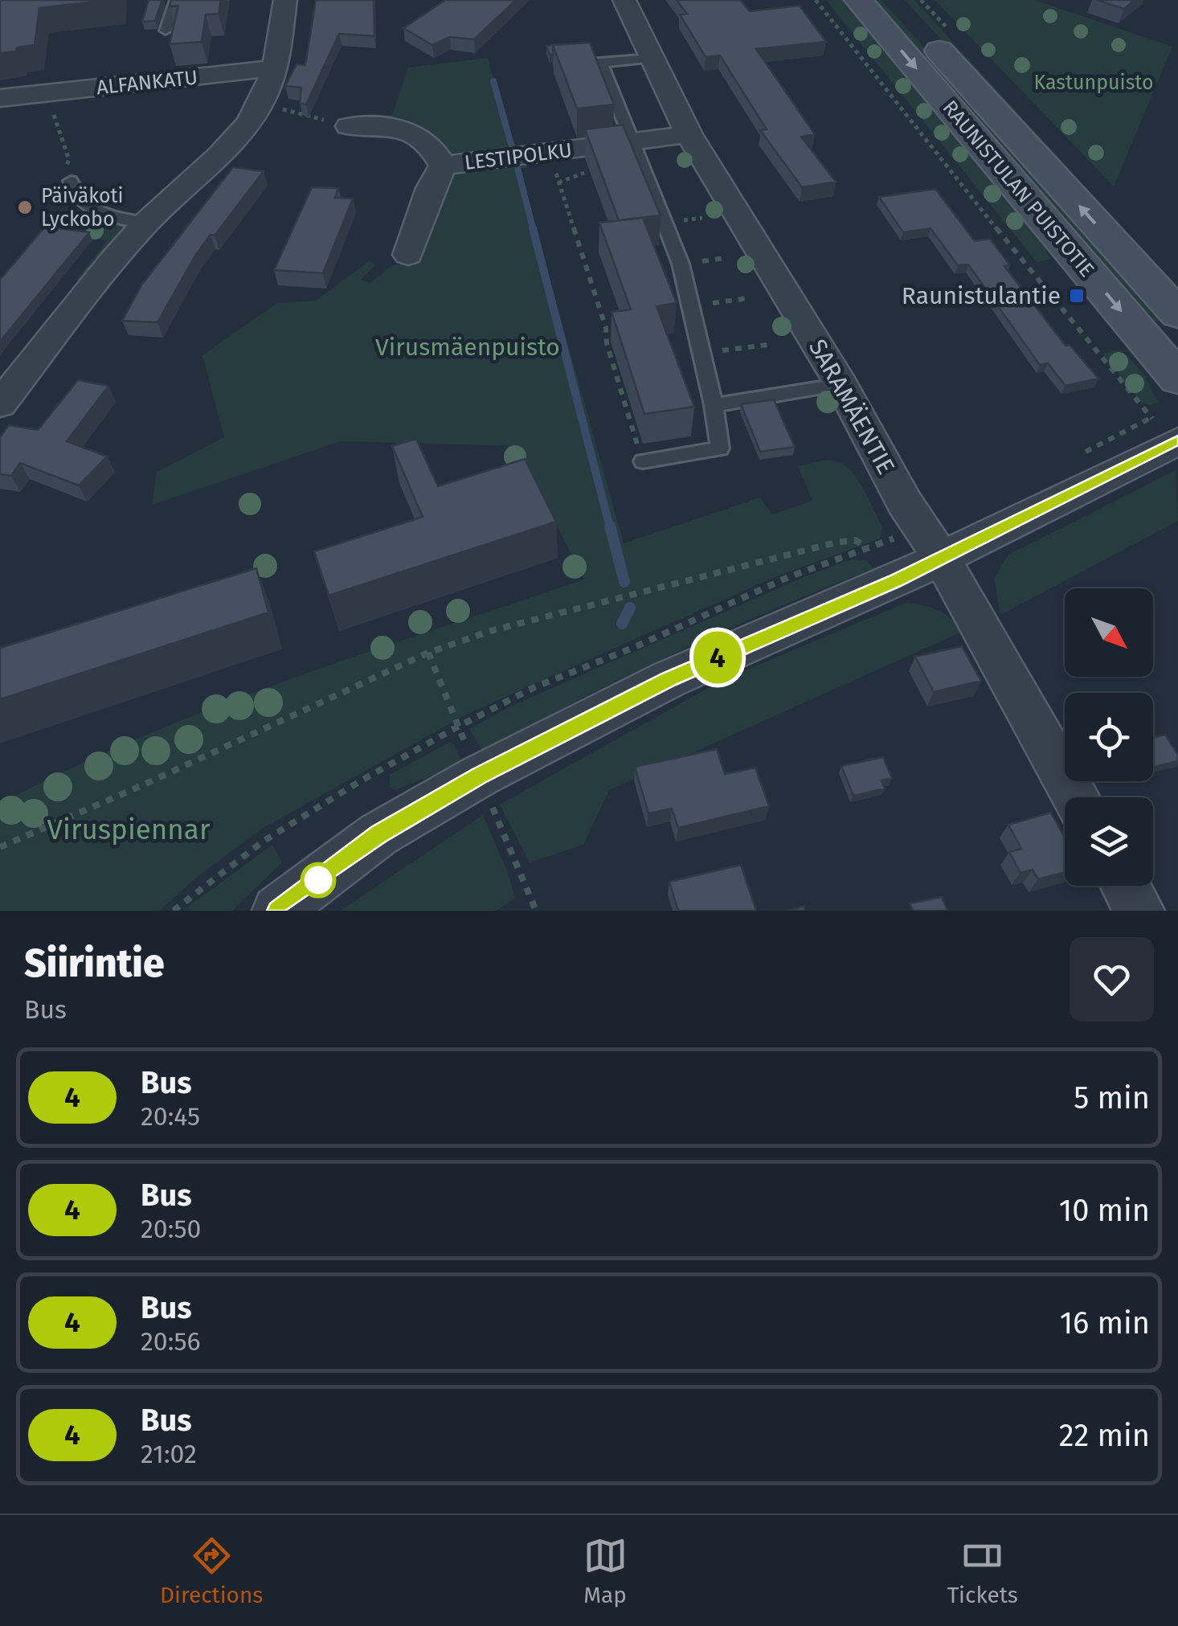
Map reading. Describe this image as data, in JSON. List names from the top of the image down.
{
  "streets": {
    "main road": ["RAUNISTULAN PUISTOTIE"],
    "street": ["ALFANKATU", "LESTIPOLKU", "SARAMÄENTIE"]
  },
  "crossings": [
    ["LESTIPOLKU", "SARAMÄENTIE"]
  ],
  "parks": ["Kastunpuisto", "Virusmäenpuisto", "Viruspiennar"],
  "places": {
    "other": ["Päiväkoti Lyckobo"],
    "transit": ["Raunistulantie"]
  },
  "lines": ["bus line 4"],
  "north": "bottom right",
  "page": {
    "on_map": "4",
    "heading": ["Siirintie", "Bus"],
    "list": [
      {
        "mark": "4",
        "name": "Bus",
        "note": "20:45",
        "value": "5 min"
      },
      {
        "mark": "4",
        "name": "Bus",
        "note": "20:50",
        "value": "10 min"
      },
      {
        "mark": "4",
        "name": "Bus",
        "note": "20:56",
        "value": "16 min"
      },
      {
        "mark": "4",
        "name": "Bus",
        "note": "21:02",
        "value": "22 min"
      }
    ],
    "tabs": ["Directions", "Map", "Tickets"]
  }
}
